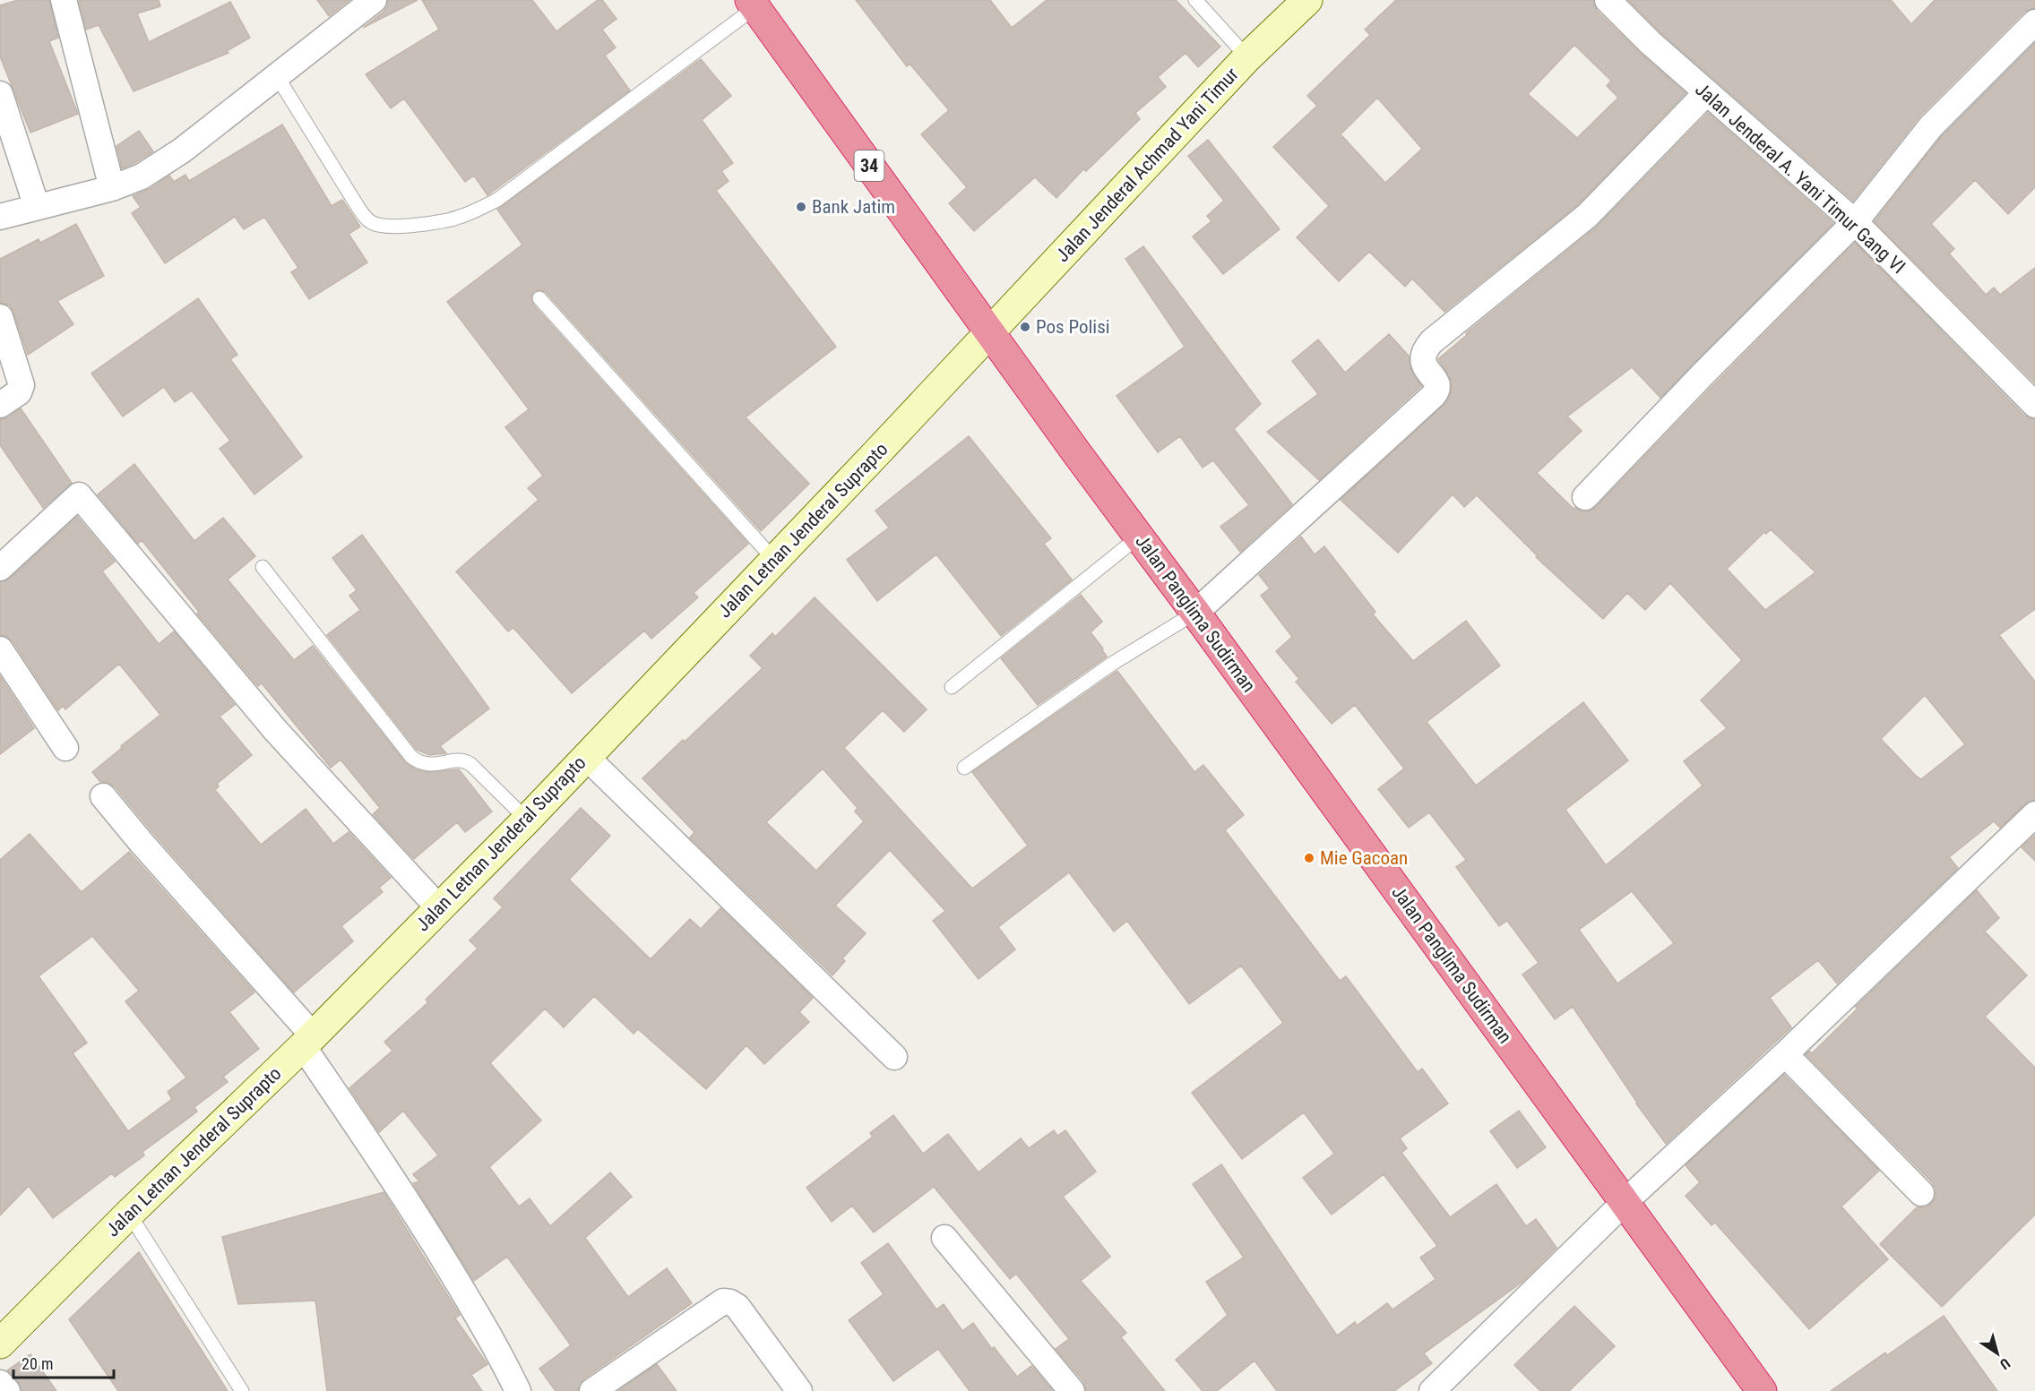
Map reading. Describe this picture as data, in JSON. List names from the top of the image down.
{
  "streets": {
    "highway": ["34", "Jalan Panglima Sudirman"],
    "main road": ["Jalan Jenderal Achmad Yani Timur", "Jalan Letnan Jenderal Suprapto"],
    "street": ["Jalan Jenderal A. Yani Timur Gang VI"]
  },
  "crossings": [
    ["Jalan Jenderal Achmad Yani Timur", "34"],
    ["Jalan Jenderal Achmad Yani Timur", "Jalan Letnan Jenderal Suprapto"],
    ["Jalan Jenderal Achmad Yani Timur", "Jalan Panglima Sudirman"],
    ["34", "Jalan Letnan Jenderal Suprapto"],
    ["34", "Jalan Panglima Sudirman"],
    ["Jalan Letnan Jenderal Suprapto", "Jalan Panglima Sudirman"]
  ],
  "places": ["Bank Jatim", "Pos Polisi", "Mie Gacoan"],
  "scale_bar": "20 m",
  "north": "bottom right"
}
